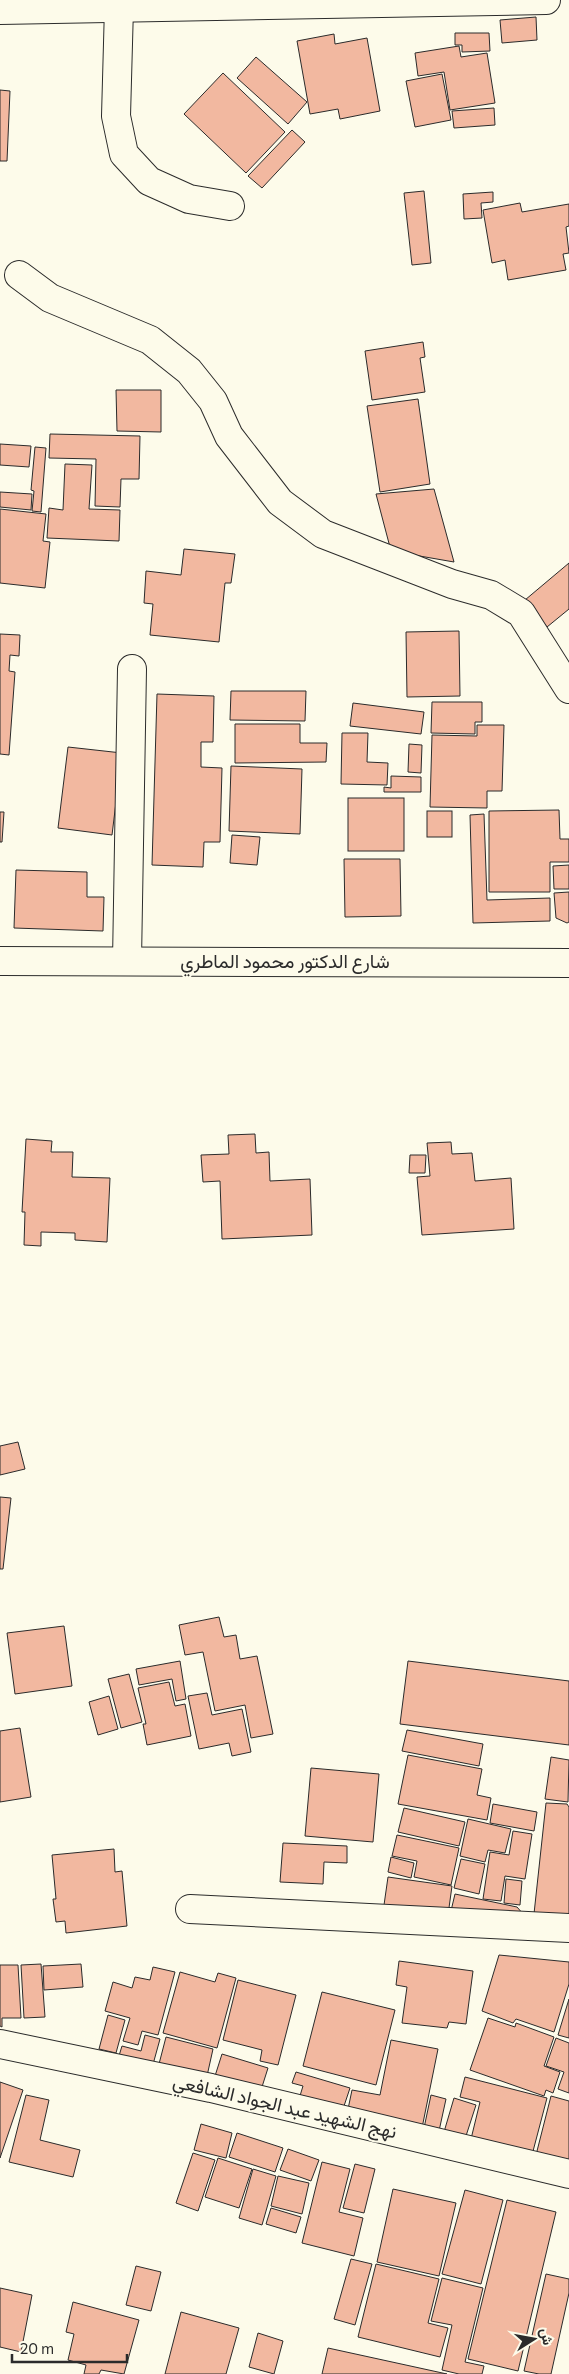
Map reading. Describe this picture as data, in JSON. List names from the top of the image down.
{
  "streets": {
    "street": ["شارع الدكتور محمود الماطري", "نهج الشهيد عبد الجواد الشافعي"]
  },
  "scale_bar": "20 m",
  "north": "right"
}
